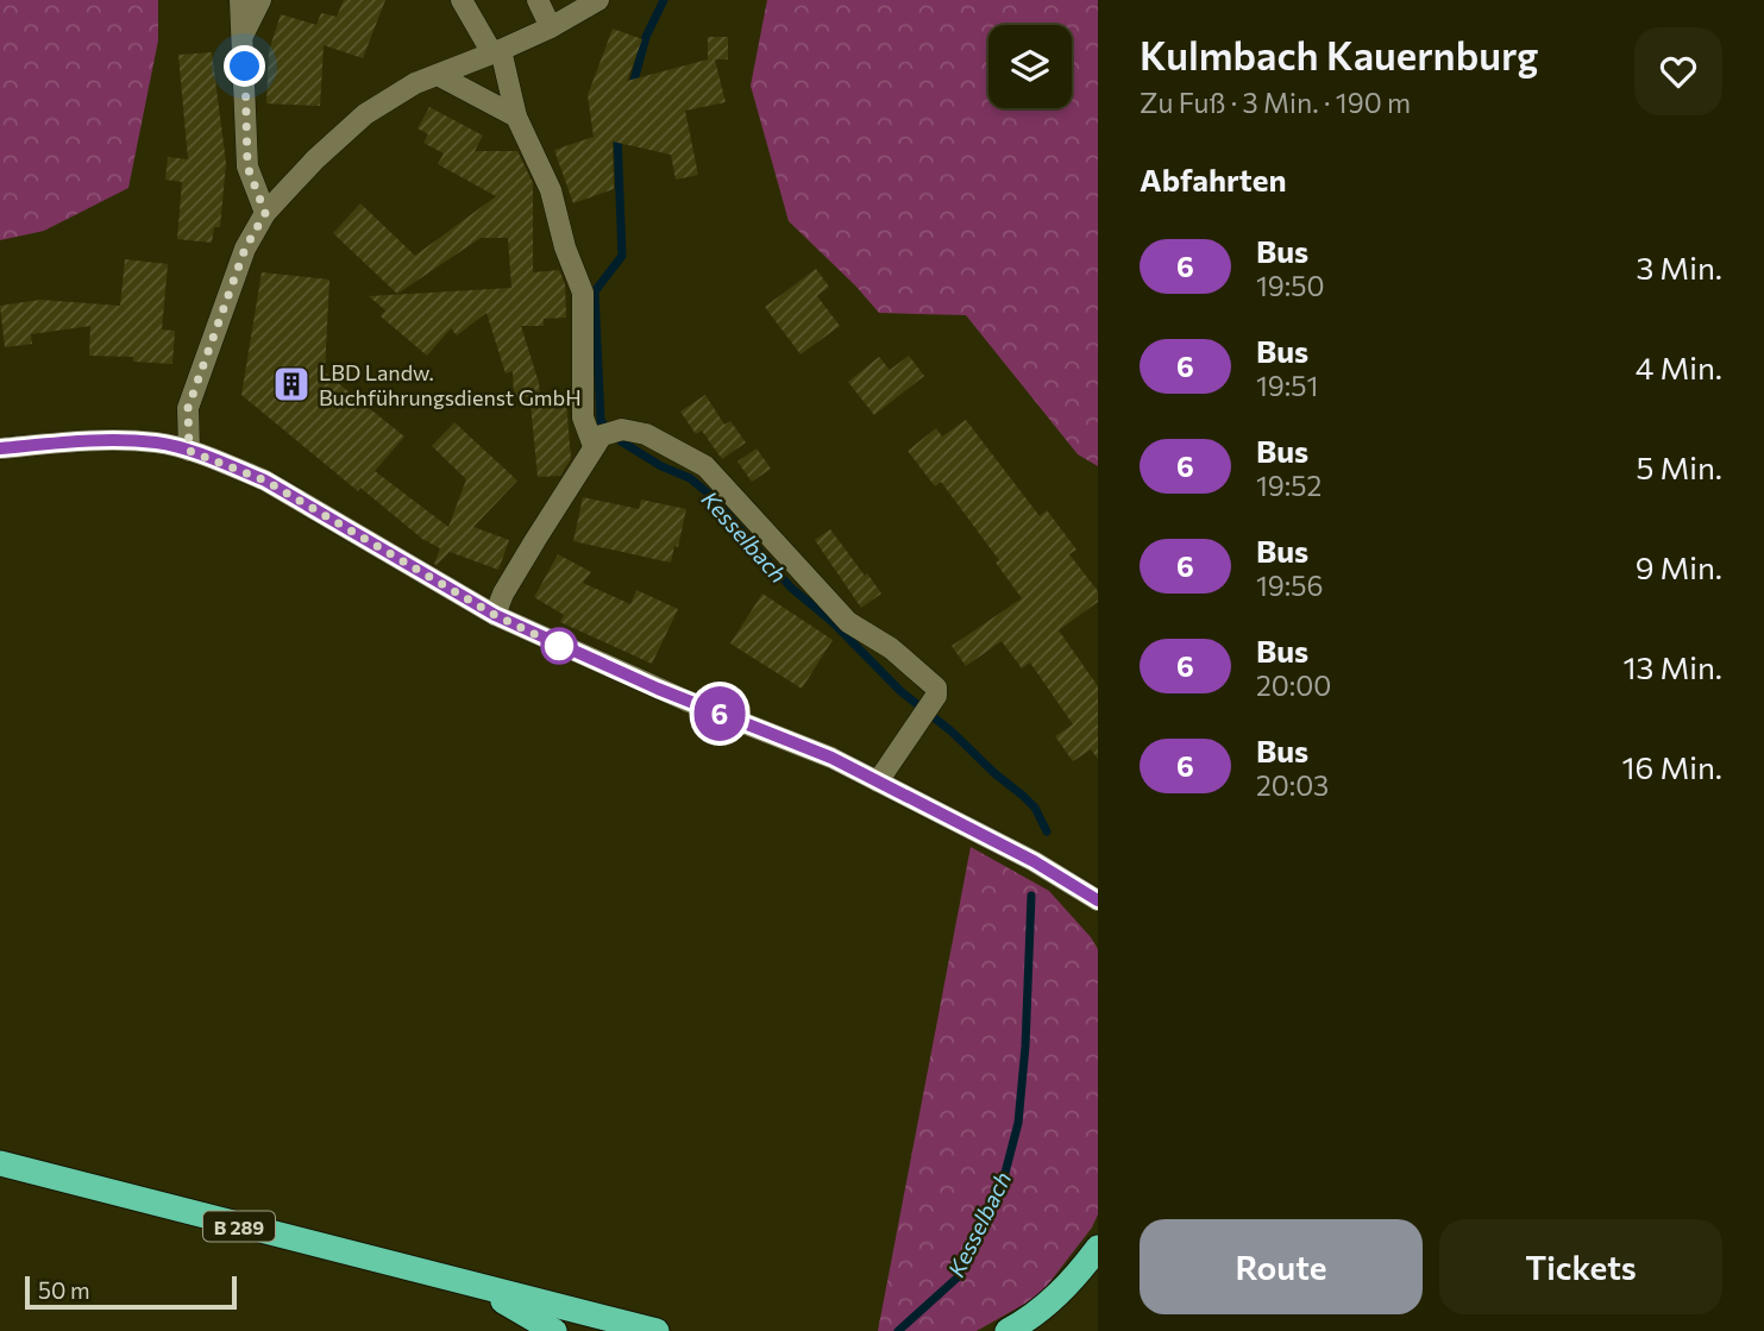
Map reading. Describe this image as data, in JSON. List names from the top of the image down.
{
  "streets": {
    "highway": ["B 289"]
  },
  "water": ["Kesselbach"],
  "places": {
    "building": ["LBD Landw. Buchführungsdienst GmbH"]
  },
  "lines": ["bus line 6"],
  "scale_bar": "50 m",
  "page": {
    "on_map": "6",
    "heading": [
      ["Kulmbach Kauernburg", "Zu Fuß · 3 Min. · 190 m"],
      "Abfahrten"
    ],
    "list": [
      {
        "mark": "6",
        "name": "Bus",
        "note": "19:50",
        "value": "3 Min."
      },
      {
        "mark": "6",
        "name": "Bus",
        "note": "19:51",
        "value": "4 Min."
      },
      {
        "mark": "6",
        "name": "Bus",
        "note": "19:52",
        "value": "5 Min."
      },
      {
        "mark": "6",
        "name": "Bus",
        "note": "19:56",
        "value": "9 Min."
      },
      {
        "mark": "6",
        "name": "Bus",
        "note": "20:00",
        "value": "13 Min."
      },
      {
        "mark": "6",
        "name": "Bus",
        "note": "20:03",
        "value": "16 Min."
      }
    ],
    "buttons": ["Route", "Tickets"],
    "scale": "50 m"
  }
}
